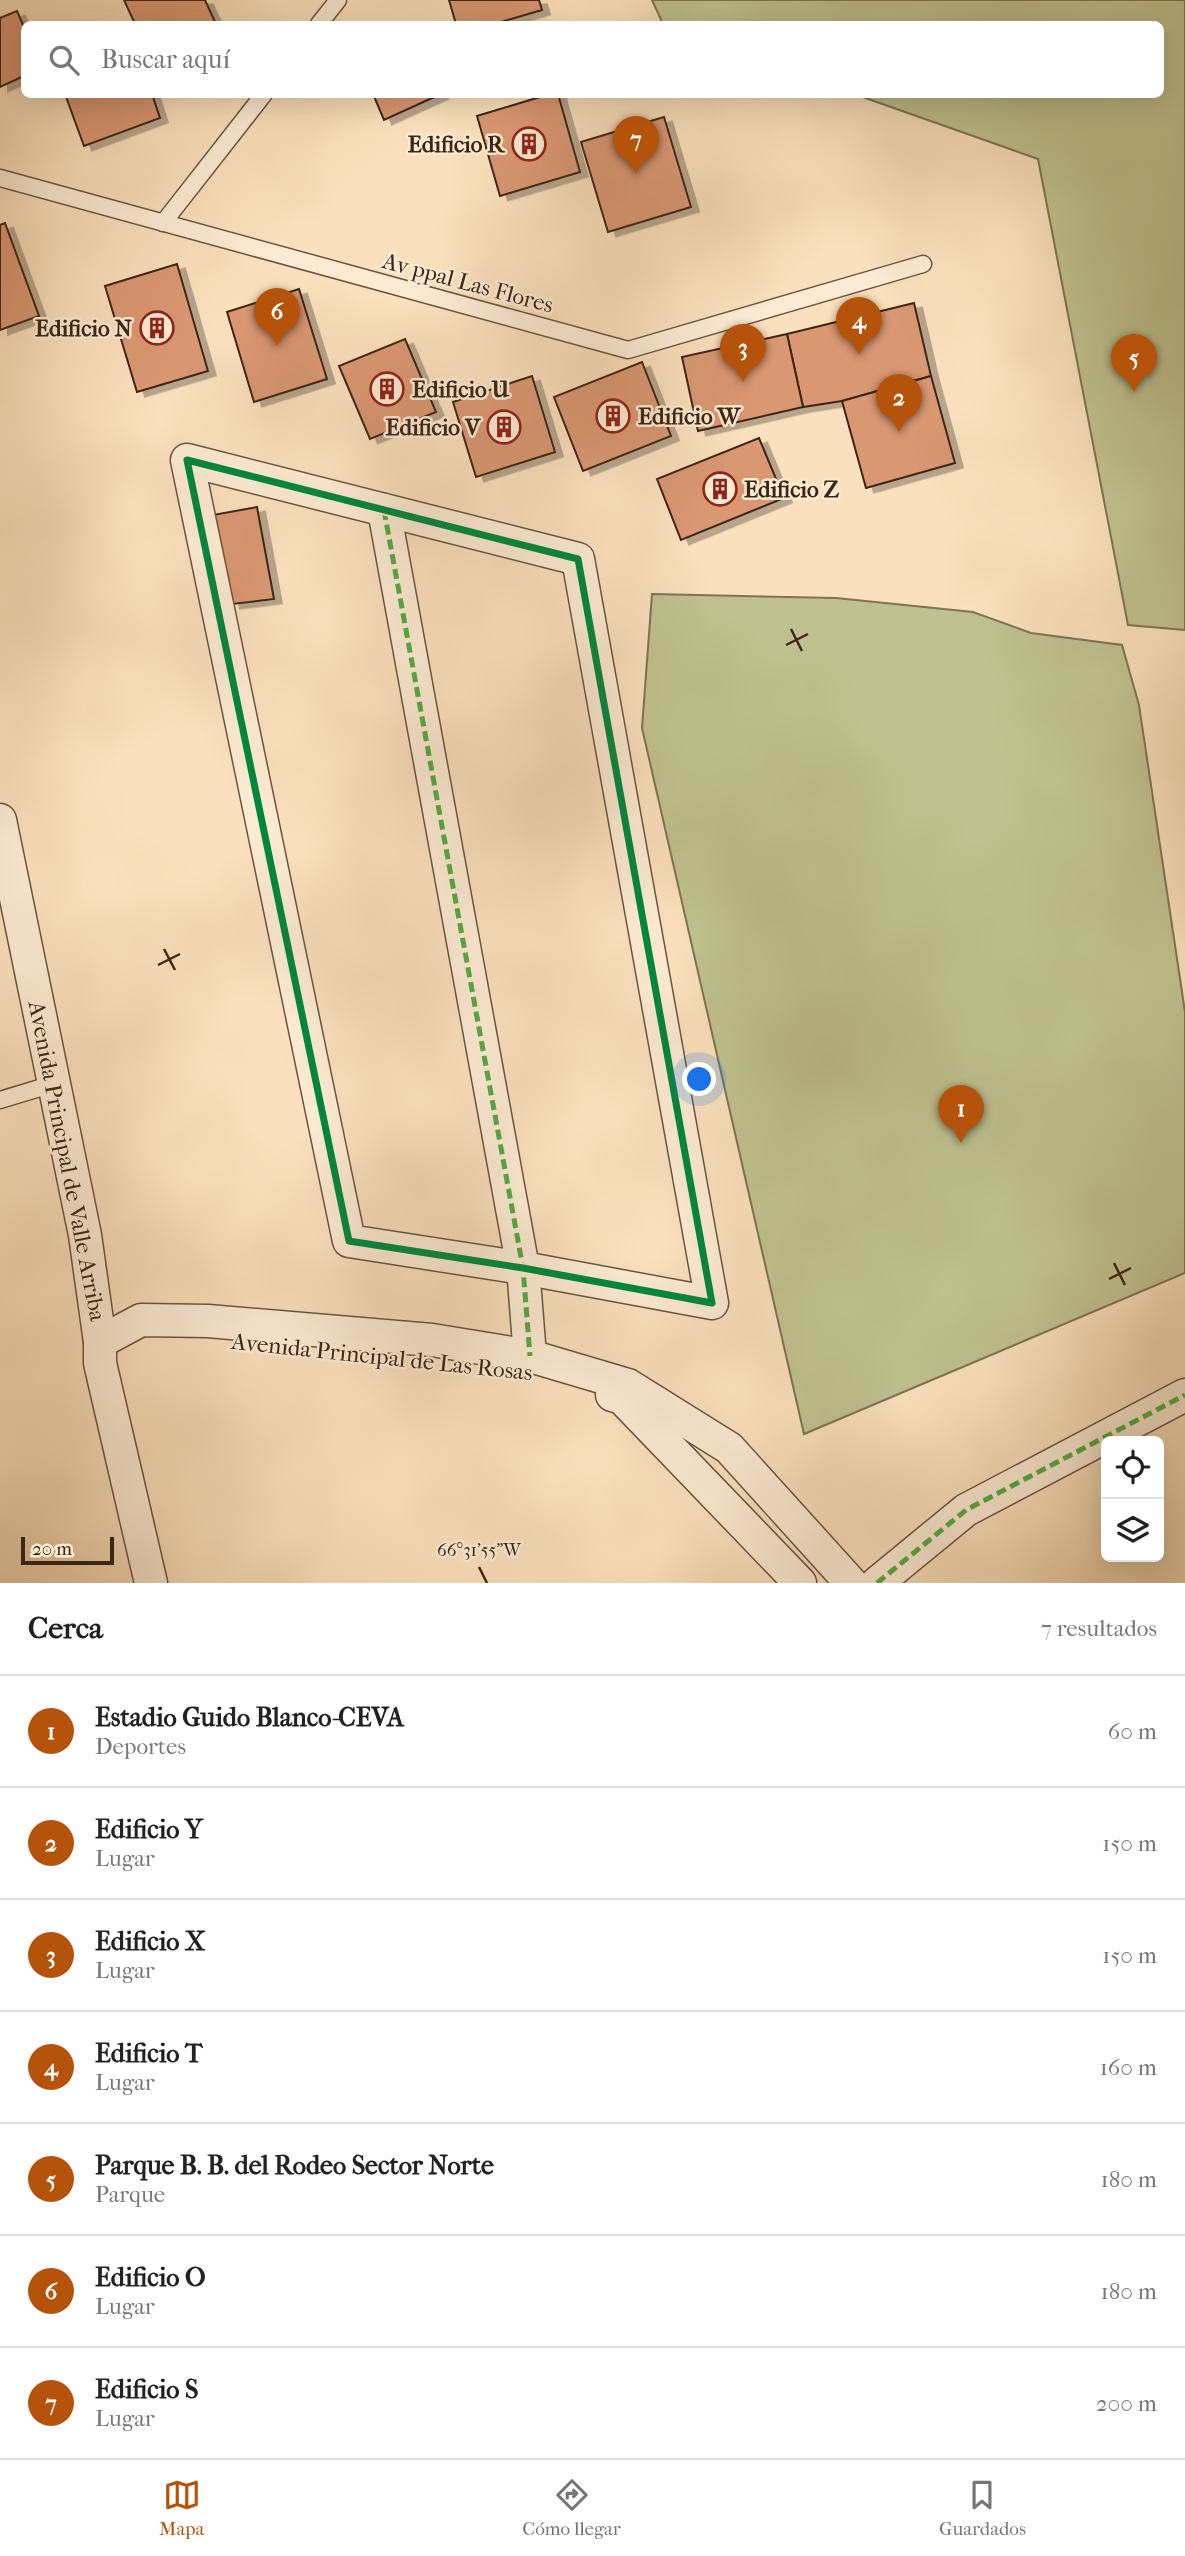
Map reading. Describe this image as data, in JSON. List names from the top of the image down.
{
  "streets": {
    "street": ["Avenida Principal de Valle Arriba", "Avenida Principal de Las Rosas"],
    "lane": ["Av ppal Las Flores"]
  },
  "crossings": [
    ["Avenida Principal de Valle Arriba", "Avenida Principal de Las Rosas"]
  ],
  "places": {
    "building": [
      "Edificio R",
      "Edificio N",
      "Edificio U",
      "Edificio W",
      "Edificio V",
      "Edificio Z"
    ]
  },
  "scale_bar": "20 m",
  "page": {
    "search": "Buscar aquí",
    "pins": [
      "7",
      "6",
      "4",
      "3",
      "5",
      "2",
      "1"
    ],
    "scale": "20 m",
    "heading": ["Cerca", "7 resultados"],
    "list": [
      {
        "mark": "1",
        "name": "Estadio Guido Blanco-CEVA",
        "note": "Deportes",
        "value": "60 m"
      },
      {
        "mark": "2",
        "name": "Edificio Y",
        "note": "Lugar",
        "value": "150 m"
      },
      {
        "mark": "3",
        "name": "Edificio X",
        "note": "Lugar",
        "value": "150 m"
      },
      {
        "mark": "4",
        "name": "Edificio T",
        "note": "Lugar",
        "value": "160 m"
      },
      {
        "mark": "5",
        "name": "Parque B. B. del Rodeo Sector Norte",
        "note": "Parque",
        "value": "180 m"
      },
      {
        "mark": "6",
        "name": "Edificio O",
        "note": "Lugar",
        "value": "180 m"
      },
      {
        "mark": "7",
        "name": "Edificio S",
        "note": "Lugar",
        "value": "200 m"
      }
    ],
    "nav": ["Mapa", "Cómo llegar", "Guardados"]
  },
  "coordinates": ["66°31'55\"W"]
}
